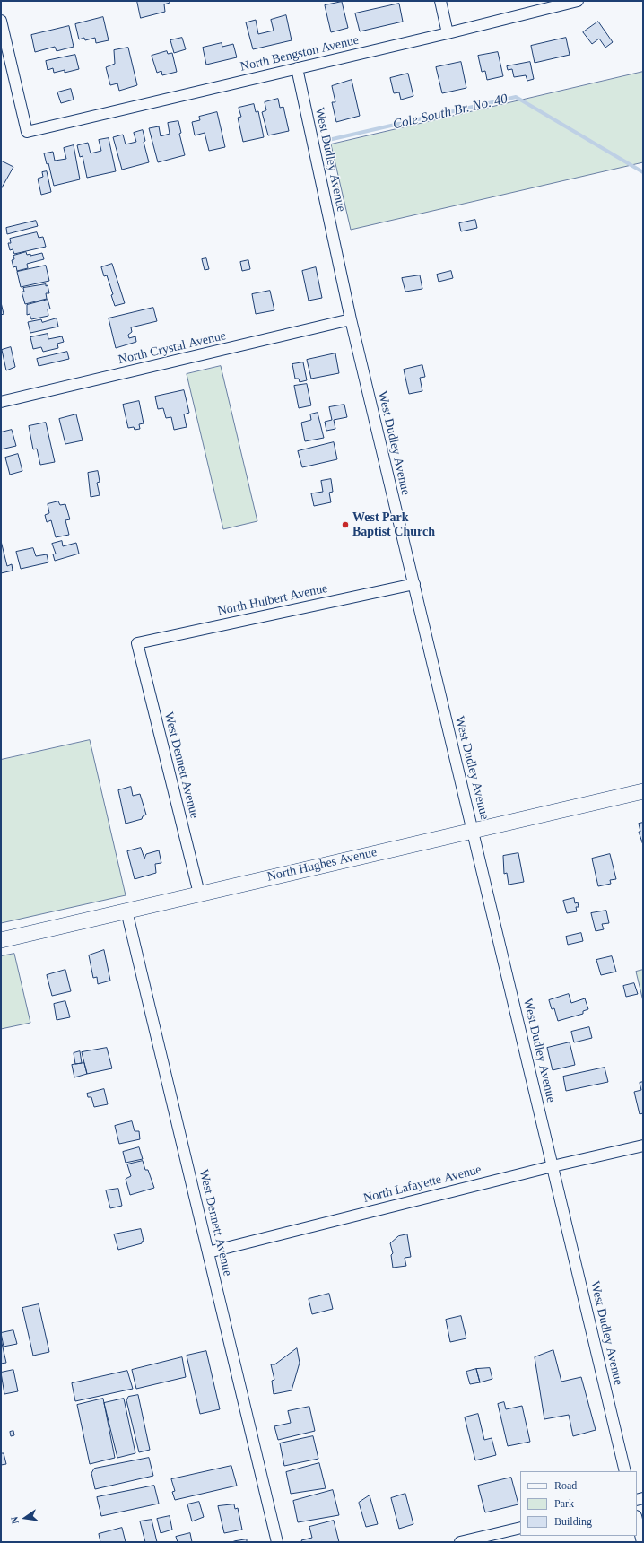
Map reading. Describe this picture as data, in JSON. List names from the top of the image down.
{
  "streets": {
    "street": [
      "North Bengston Avenue",
      "West Dudley Avenue",
      "North Crystal Avenue",
      "North Hulbert Avenue",
      "West Dennett Avenue",
      "North Hughes Avenue",
      "North Lafayette Avenue"
    ]
  },
  "crossings": [
    ["North Bengston Avenue", "West Dudley Avenue"],
    ["West Dudley Avenue", "North Crystal Avenue"],
    ["West Dudley Avenue", "North Hulbert Avenue"],
    ["West Dudley Avenue", "North Hughes Avenue"],
    ["West Dudley Avenue", "North Lafayette Avenue"],
    ["North Hulbert Avenue", "West Dennett Avenue"],
    ["West Dennett Avenue", "North Hughes Avenue"],
    ["West Dennett Avenue", "North Lafayette Avenue"]
  ],
  "water": ["Cole South Br. No. 40"],
  "places": ["West Park Baptist Church"],
  "legend": ["Road", "Park", "Building"],
  "north": "left"
}
